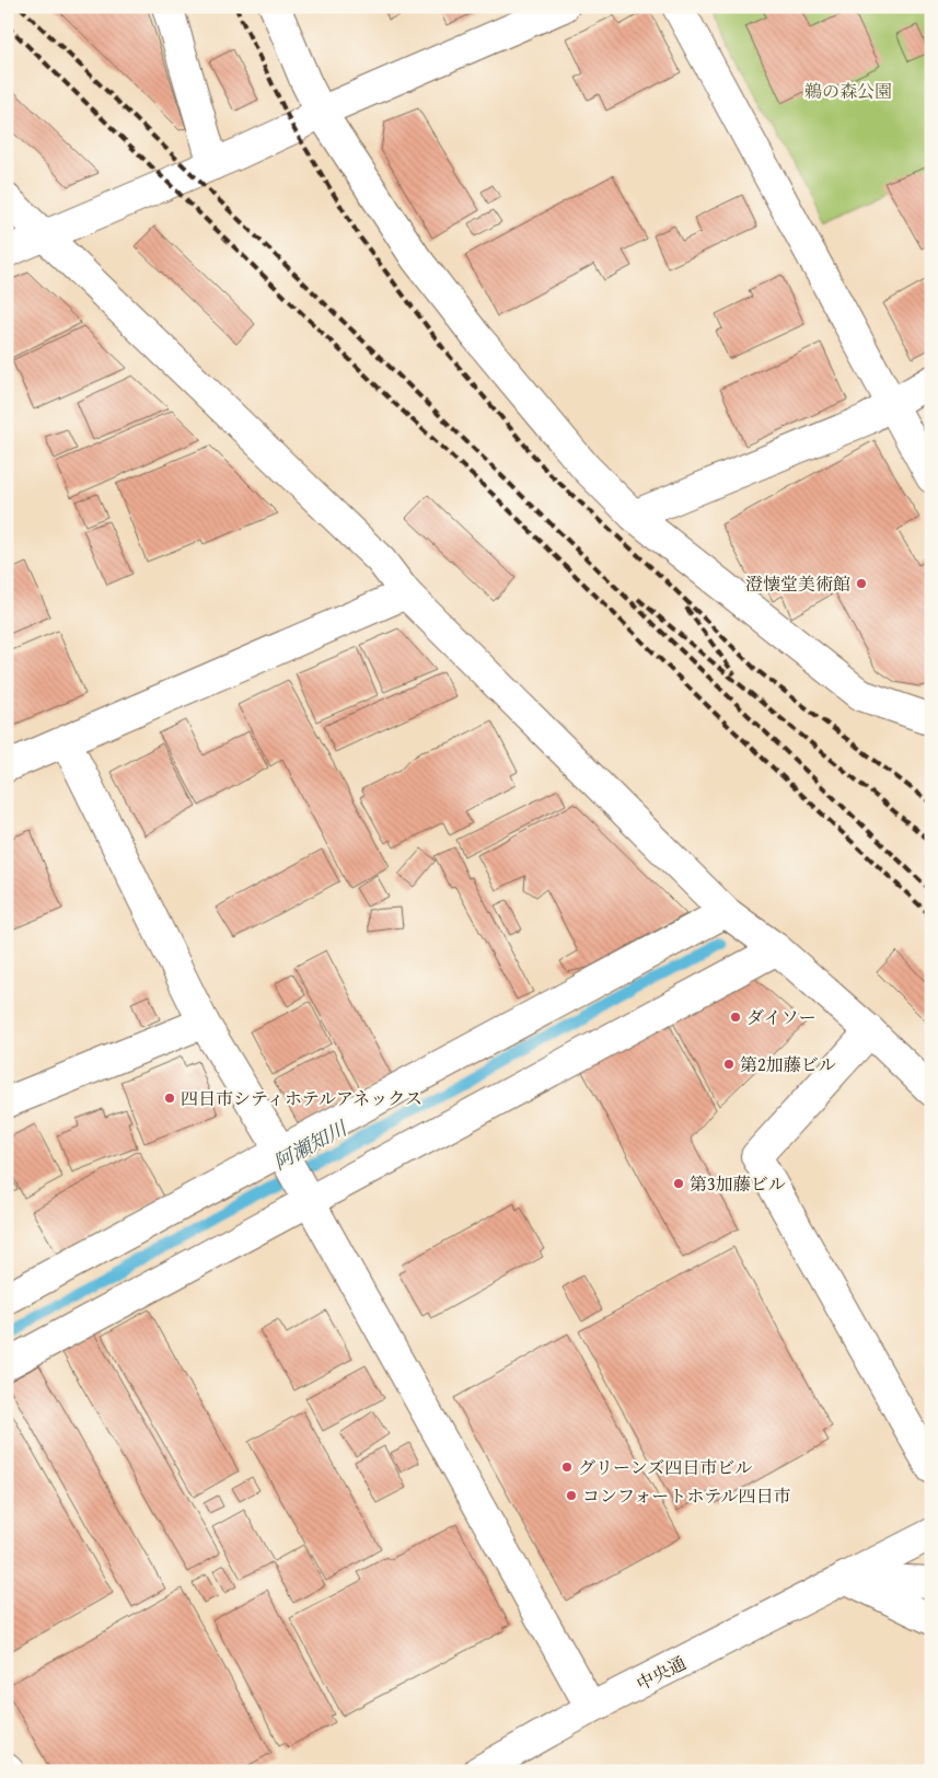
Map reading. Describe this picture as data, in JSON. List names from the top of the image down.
{
  "streets": {
    "street": ["中央通"]
  },
  "water": ["阿瀬知川"],
  "parks": ["鵜の森公園"],
  "places": [
    "澄懐堂美術館",
    "ダイソー",
    "第2加藤ビル",
    "四日市シティホテルアネックス",
    "第3加藤ビル",
    "グリーンズ四日市ビル",
    "コンフォートホテル四日市"
  ]
}
